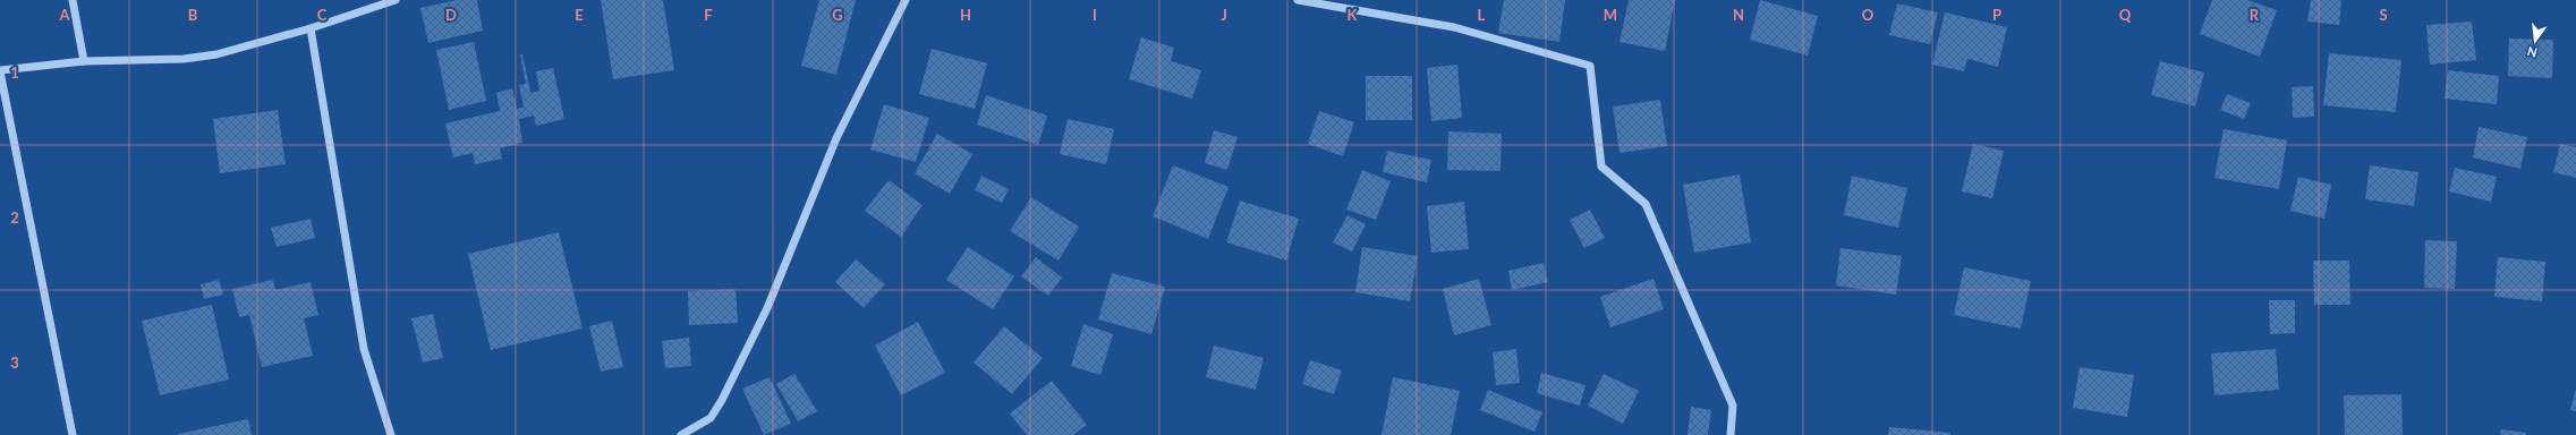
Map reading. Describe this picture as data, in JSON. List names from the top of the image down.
{
  "north": "bottom",
  "grid": {
    "columns": [
      "A",
      "B",
      "C",
      "D",
      "E",
      "F",
      "G",
      "H",
      "I",
      "J",
      "K",
      "L",
      "M",
      "N",
      "O",
      "P",
      "Q",
      "R",
      "S"
    ],
    "rows": ["1", "2", "3"]
  }
}
